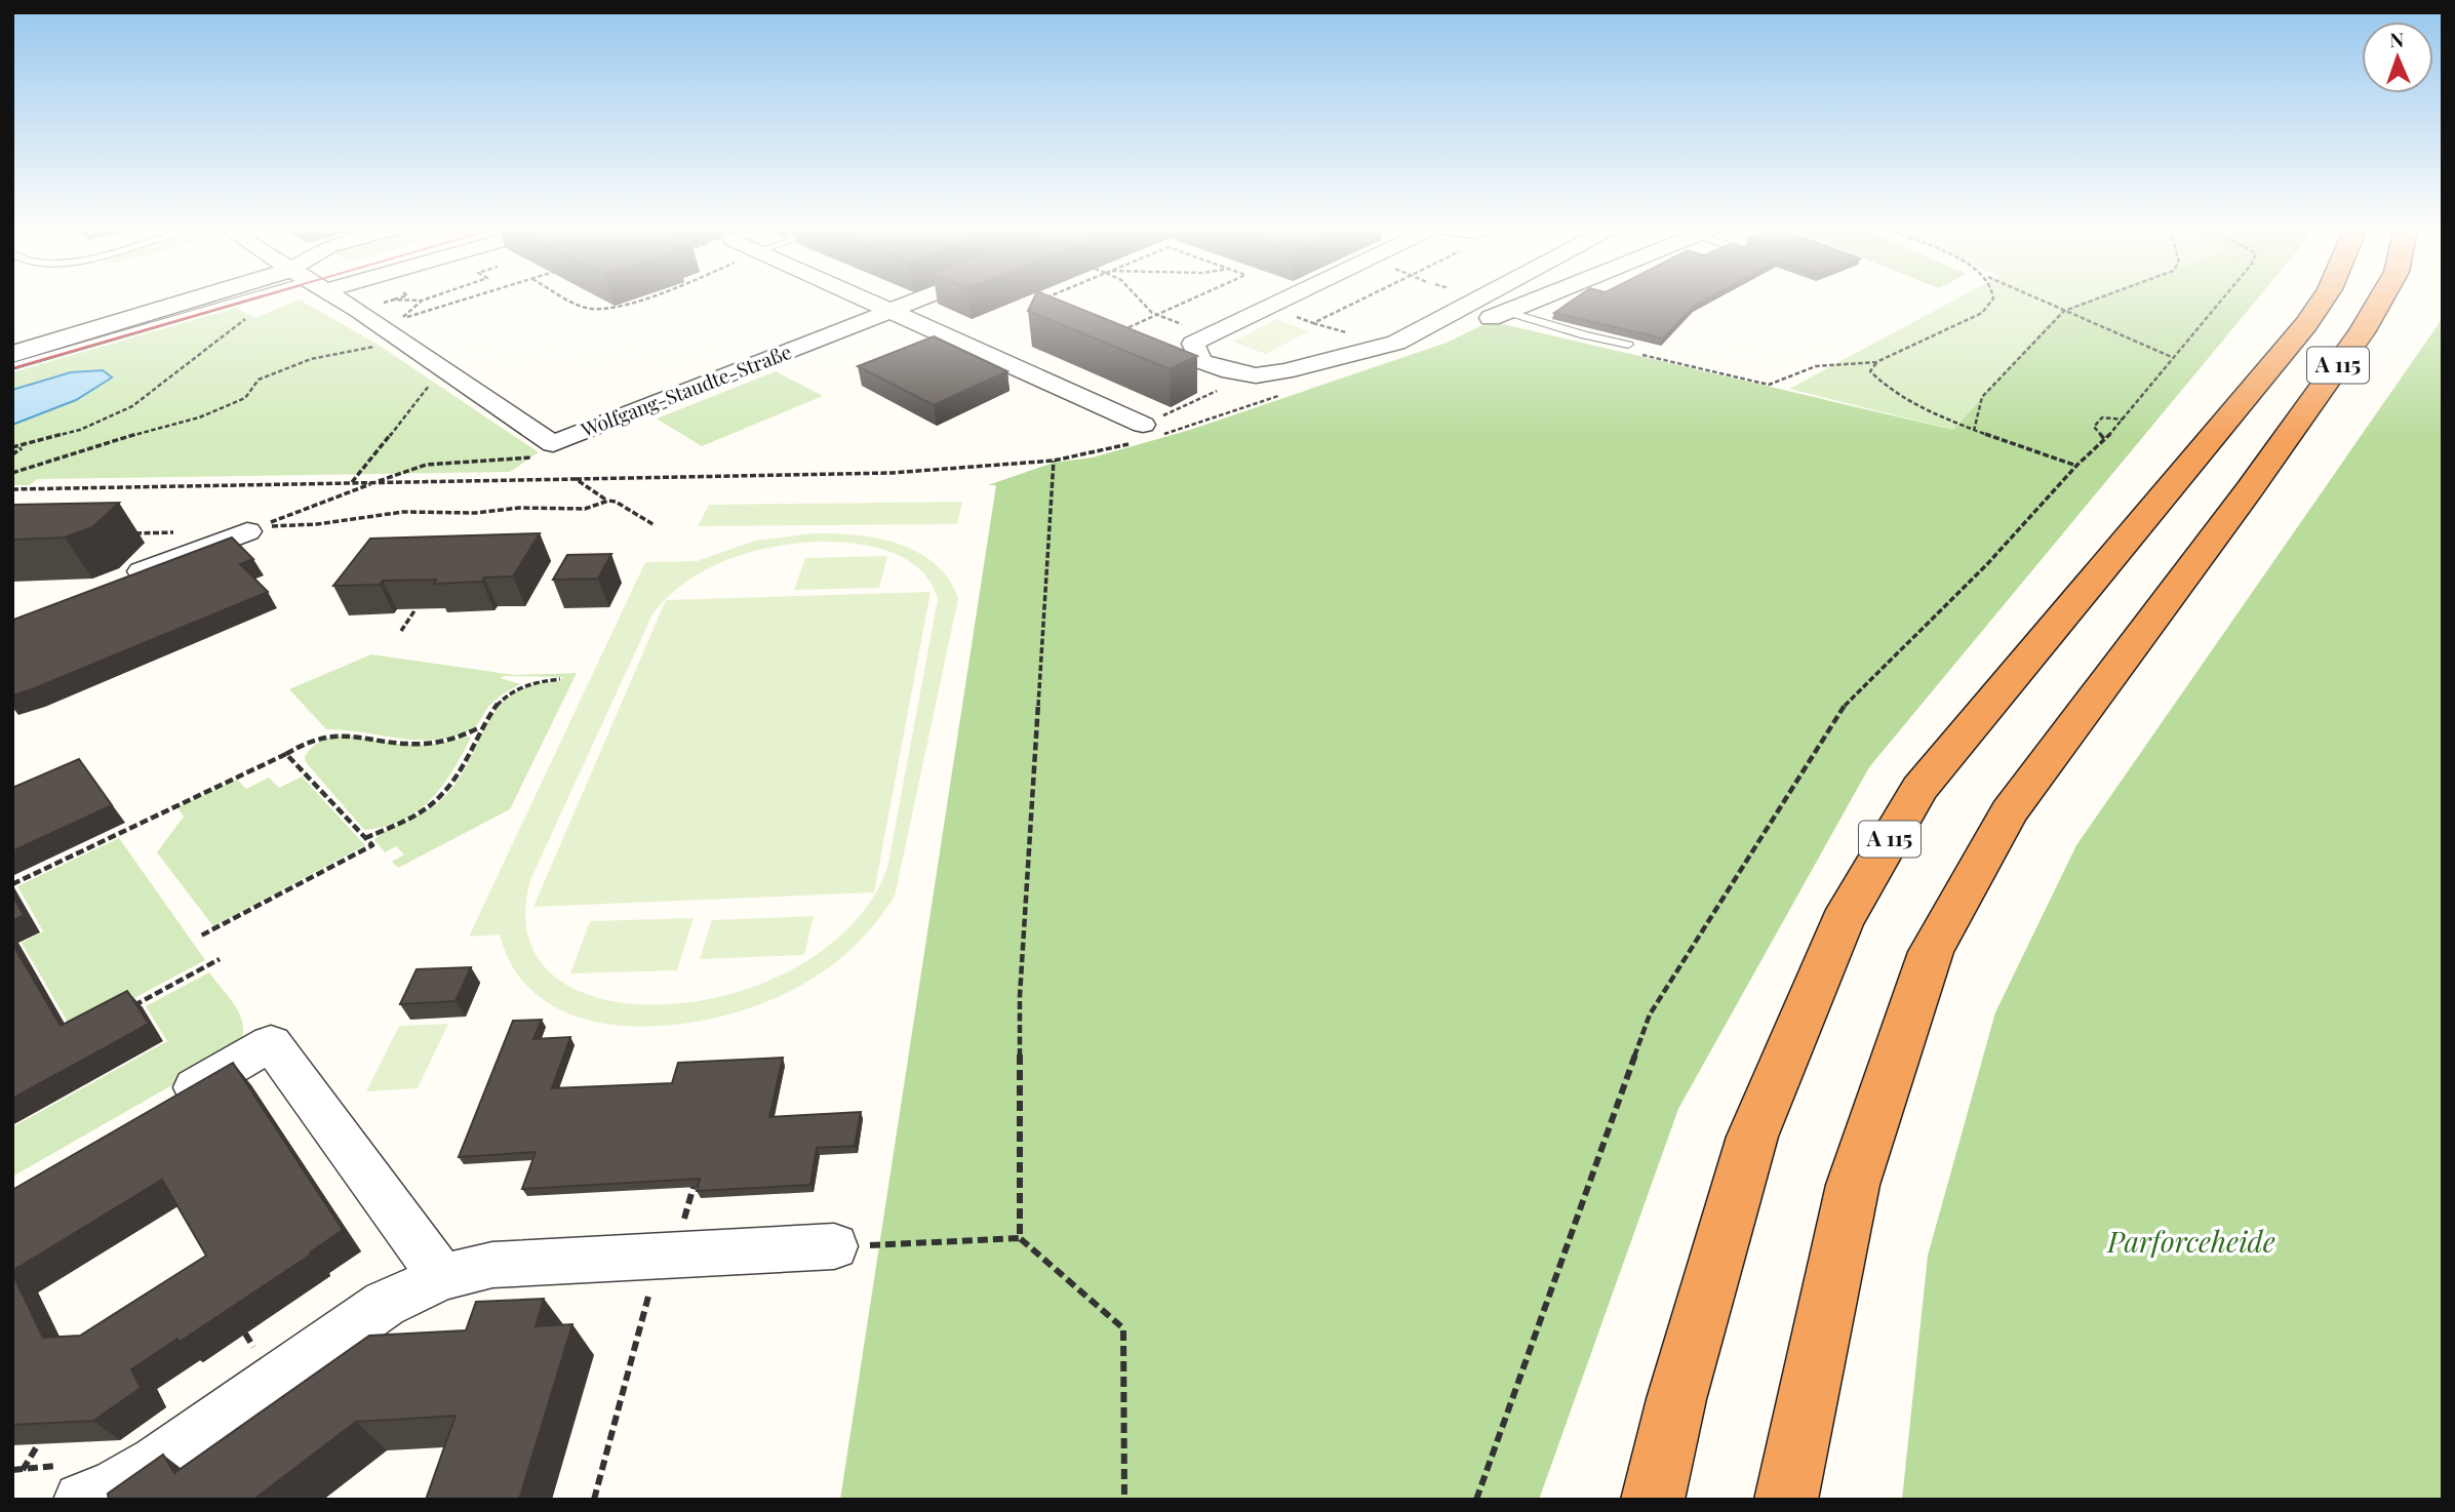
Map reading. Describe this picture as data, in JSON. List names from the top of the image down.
{
  "streets": {
    "highway": ["A 115"],
    "street": ["Wolfgang-Staudte-Straße"]
  },
  "parks": ["Parforceheide"],
  "north": "top"
}
